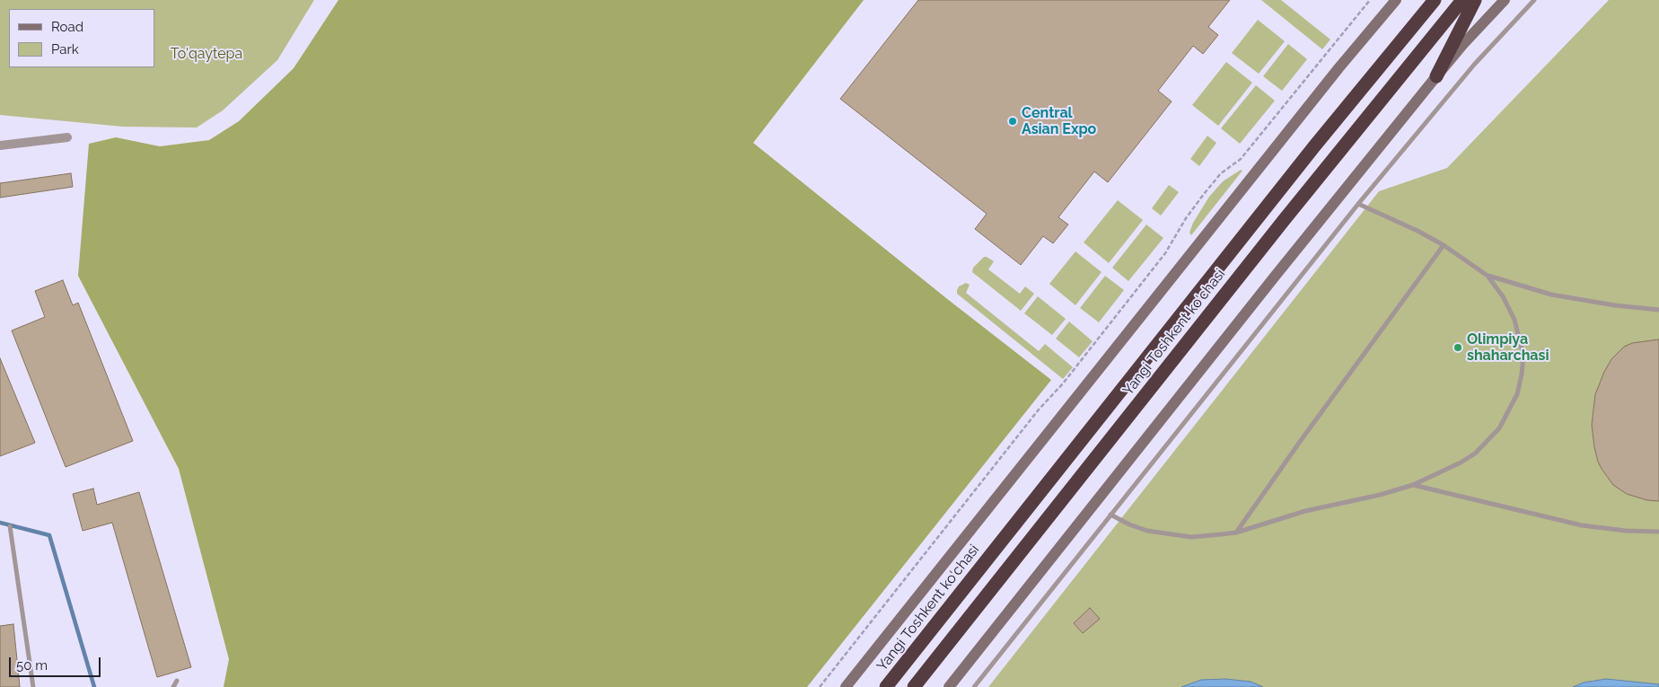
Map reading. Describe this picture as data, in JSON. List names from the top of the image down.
{
  "streets": {
    "highway": ["Yangi Toshkent ko‘chasi"]
  },
  "parks": ["To'qaytepa"],
  "places": ["Central Asian Expo", "Olimpiya shaharchasi"],
  "legend": ["Road", "Park"],
  "scale_bar": "50 m"
}
